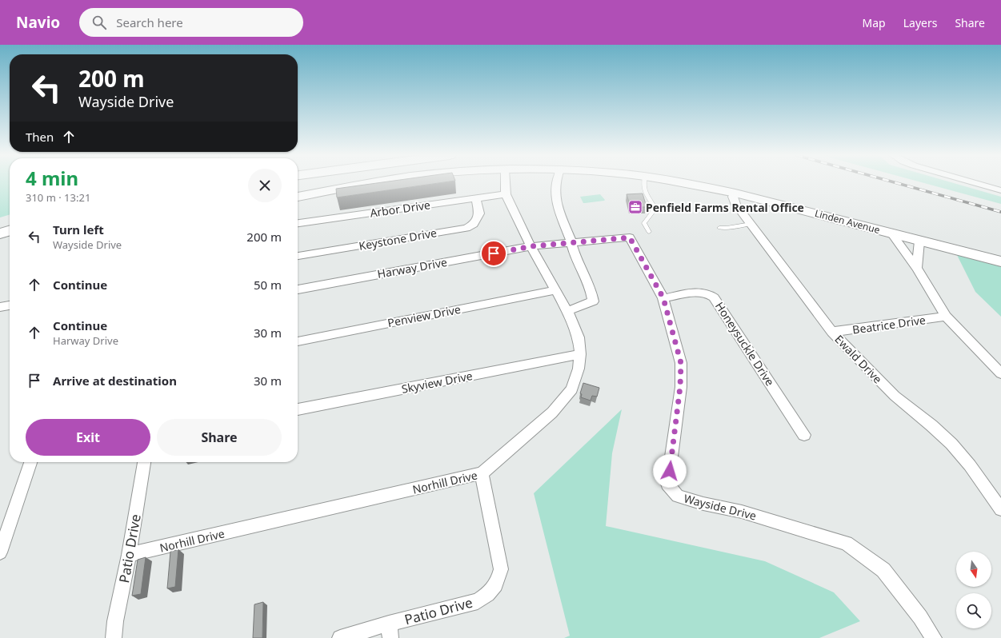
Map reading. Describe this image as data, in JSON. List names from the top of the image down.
{
  "streets": {
    "street": [
      "Arbor Drive",
      "Linden Avenue",
      "Keystone Drive",
      "Harway Drive",
      "Penview Drive",
      "Beatrice Drive",
      "Honeysuckle Drive",
      "Ewald Drive",
      "Skyview Drive",
      "Norhill Drive",
      "Wayside Drive",
      "Patio Drive"
    ]
  },
  "crossings": [
    ["Arbor Drive", "Keystone Drive"],
    ["Arbor Drive", "Norhill Drive"],
    ["Linden Avenue", "Ewald Drive"],
    ["Harway Drive", "Norhill Drive"],
    ["Harway Drive", "Wayside Drive"],
    ["Penview Drive", "Norhill Drive"],
    ["Beatrice Drive", "Ewald Drive"],
    ["Honeysuckle Drive", "Wayside Drive"],
    ["Skyview Drive", "Norhill Drive"],
    ["Norhill Drive", "Patio Drive"]
  ],
  "places": {
    "office": ["Penfield Farms Rental Office"]
  },
  "north": "bottom",
  "page": {
    "header": "Navio",
    "search": "Search here",
    "nav": ["Map", "Layers", "Share"],
    "turn": ["200 m", "Wayside Drive"],
    "then": "Then",
    "heading": ["4 min", "310 m · 13:21"],
    "list": [
      {
        "name": "Turn left",
        "note": "Wayside Drive",
        "value": "200 m"
      },
      {
        "name": "Continue",
        "value": "50 m"
      },
      {
        "name": "Continue",
        "note": "Harway Drive",
        "value": "30 m"
      },
      {
        "name": "Arrive at destination",
        "value": "30 m"
      }
    ],
    "buttons": ["Exit", "Share"]
  }
}
